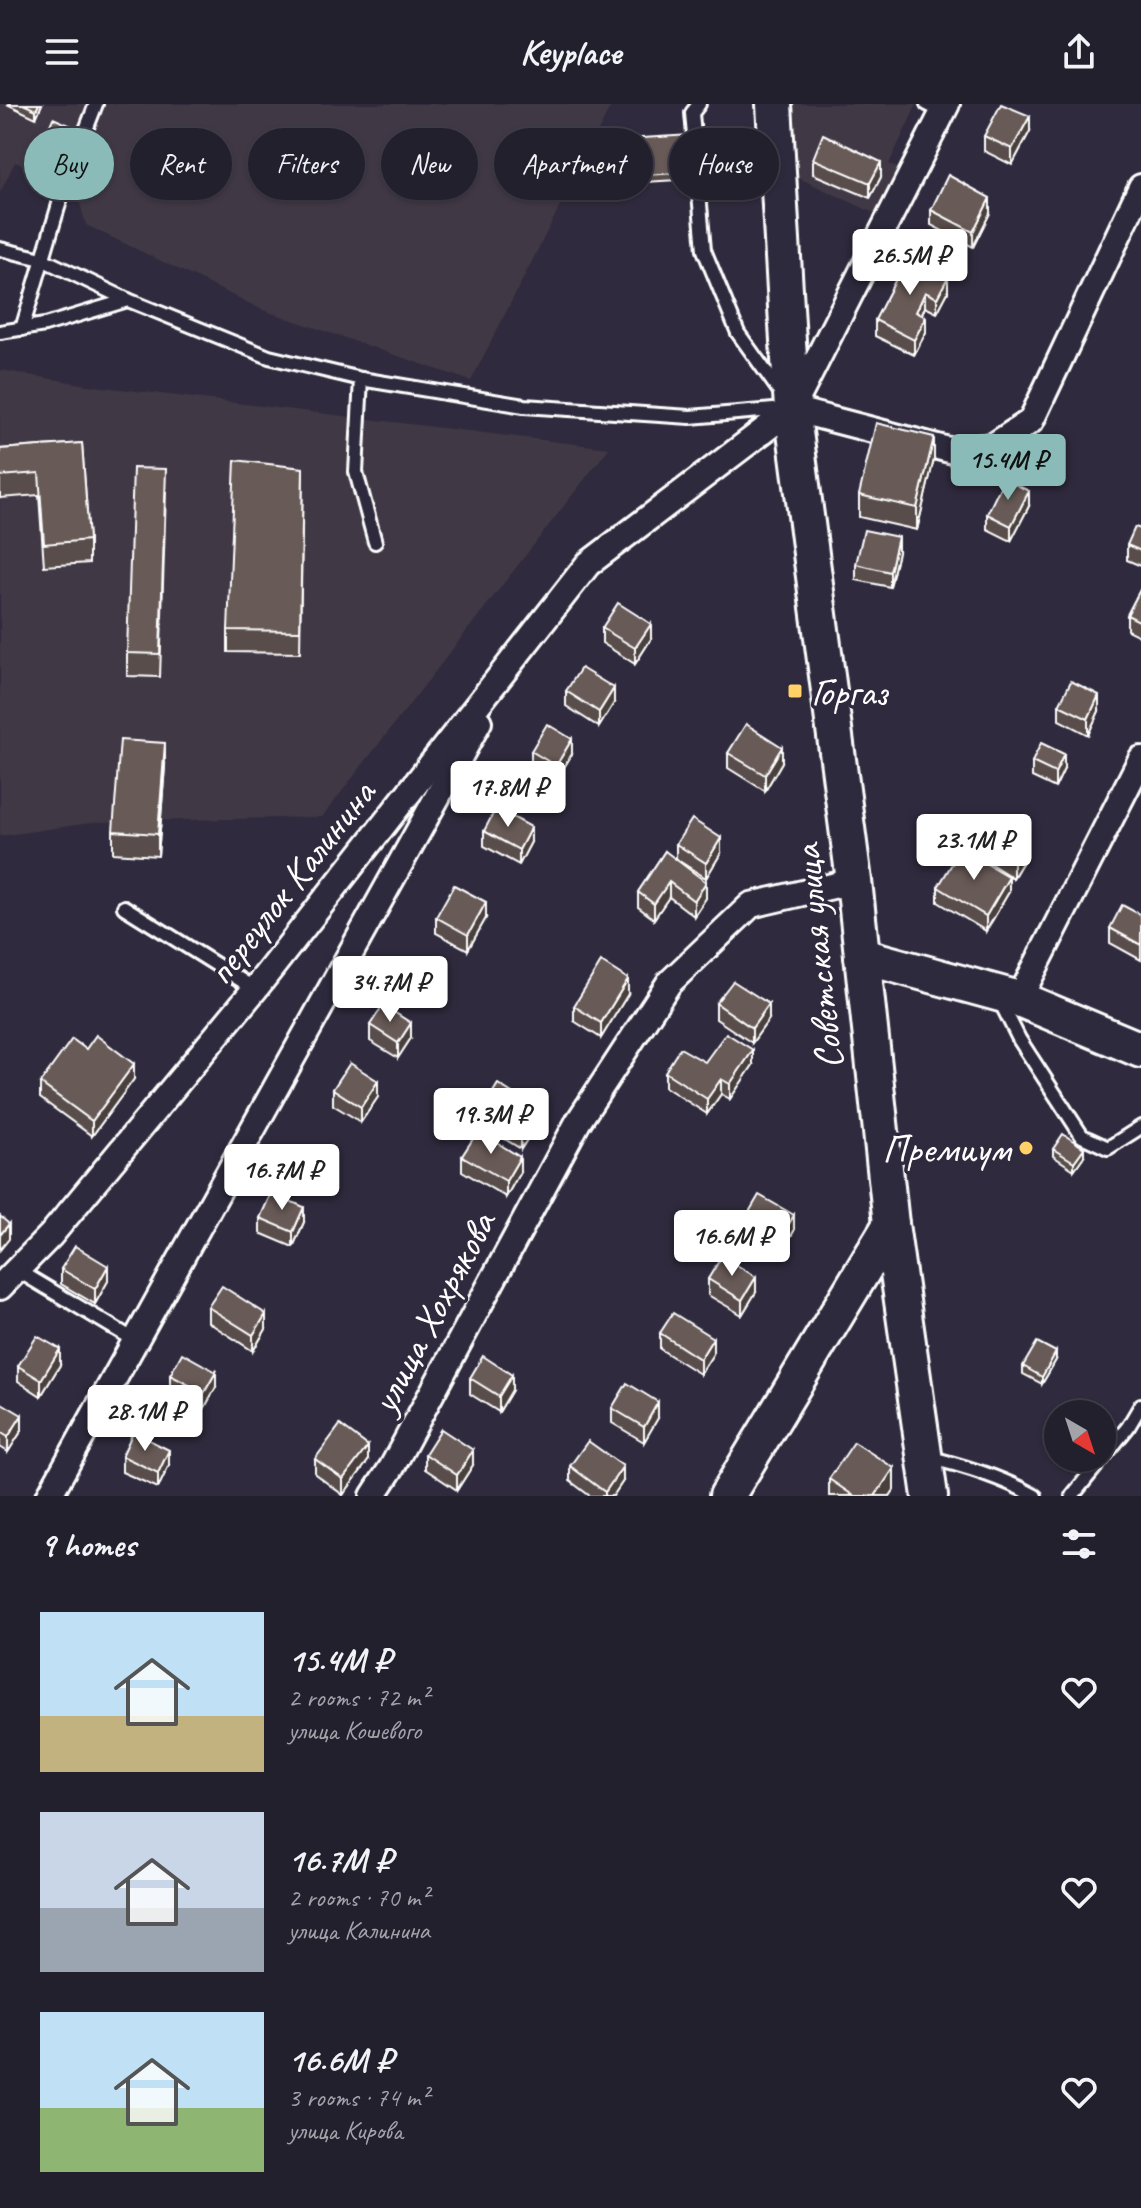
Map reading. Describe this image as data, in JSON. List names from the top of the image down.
{
  "streets": {
    "street": ["переулок Калинина", "Советская улица", "улица Хохрякова"]
  },
  "crossings": [
    ["переулок Калинина", "Советская улица"],
    ["Советская улица", "улица Хохрякова"]
  ],
  "places": {
    "transit": ["Горгаз"],
    "other": ["Премиум"]
  },
  "north": "bottom right",
  "page": {
    "header": "Keyplace",
    "chip": [
      "Buy",
      "Rent",
      "Filters",
      "New",
      "Apartment",
      "House"
    ],
    "price": [
      "26.5M ₽",
      "15.4M ₽",
      "17.8M ₽",
      "23.1M ₽",
      "34.7M ₽",
      "19.3M ₽",
      "16.7M ₽",
      "16.6M ₽",
      "28.1M ₽"
    ],
    "heading": "9 homes",
    "list": [
      {
        "name": "15.4M ₽",
        "note": "2 rooms · 72 m² · улица Кошевого"
      },
      {
        "name": "16.7M ₽",
        "note": "2 rooms · 70 m² · улица Калинина"
      },
      {
        "name": "16.6M ₽",
        "note": "3 rooms · 74 m² · улица Кирова"
      }
    ]
  }
}
